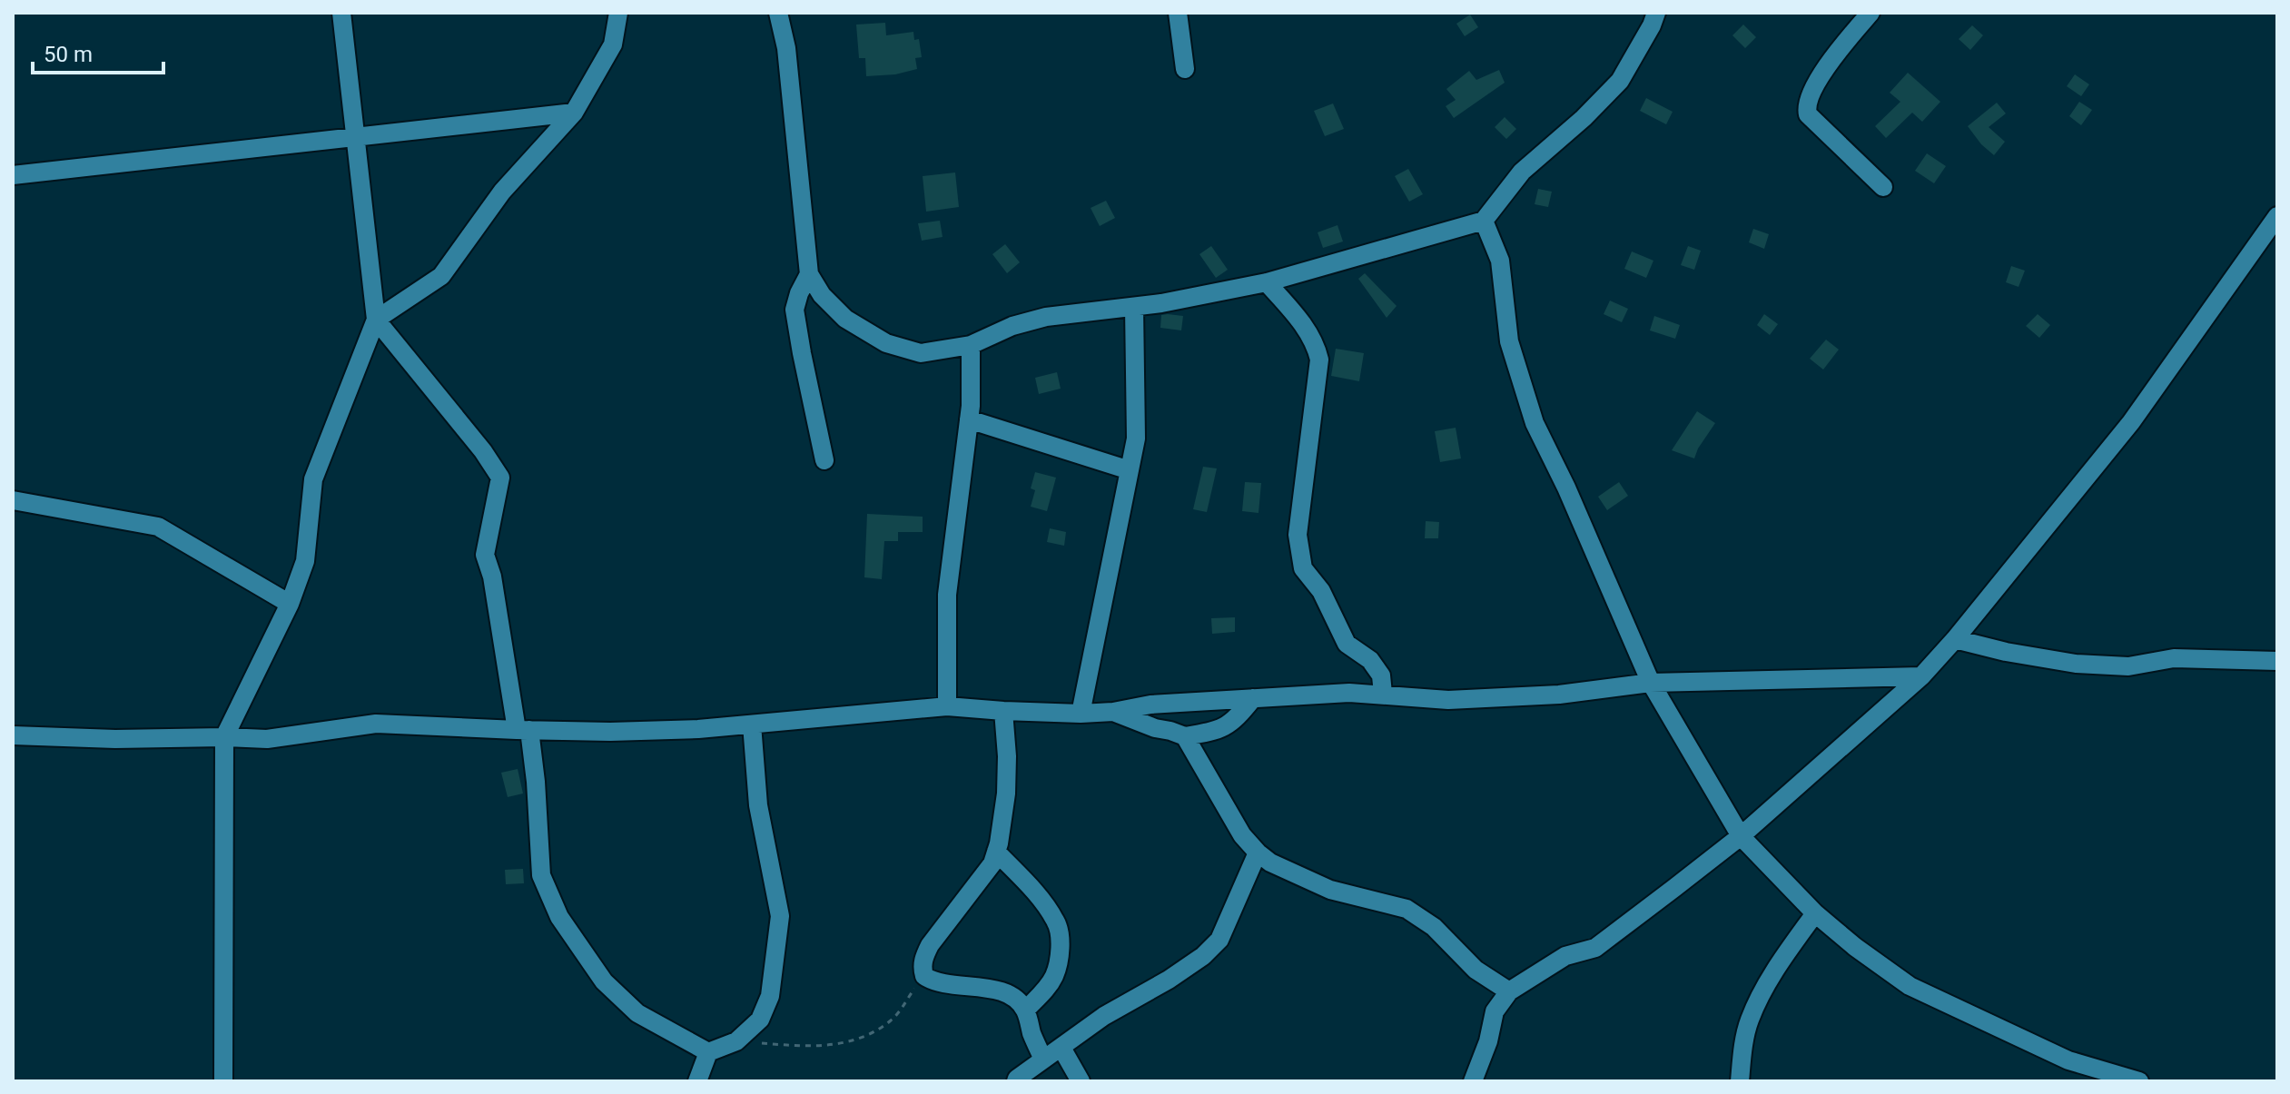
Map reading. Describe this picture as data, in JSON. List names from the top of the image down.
{
  "scale_bar": "50 m"
}
